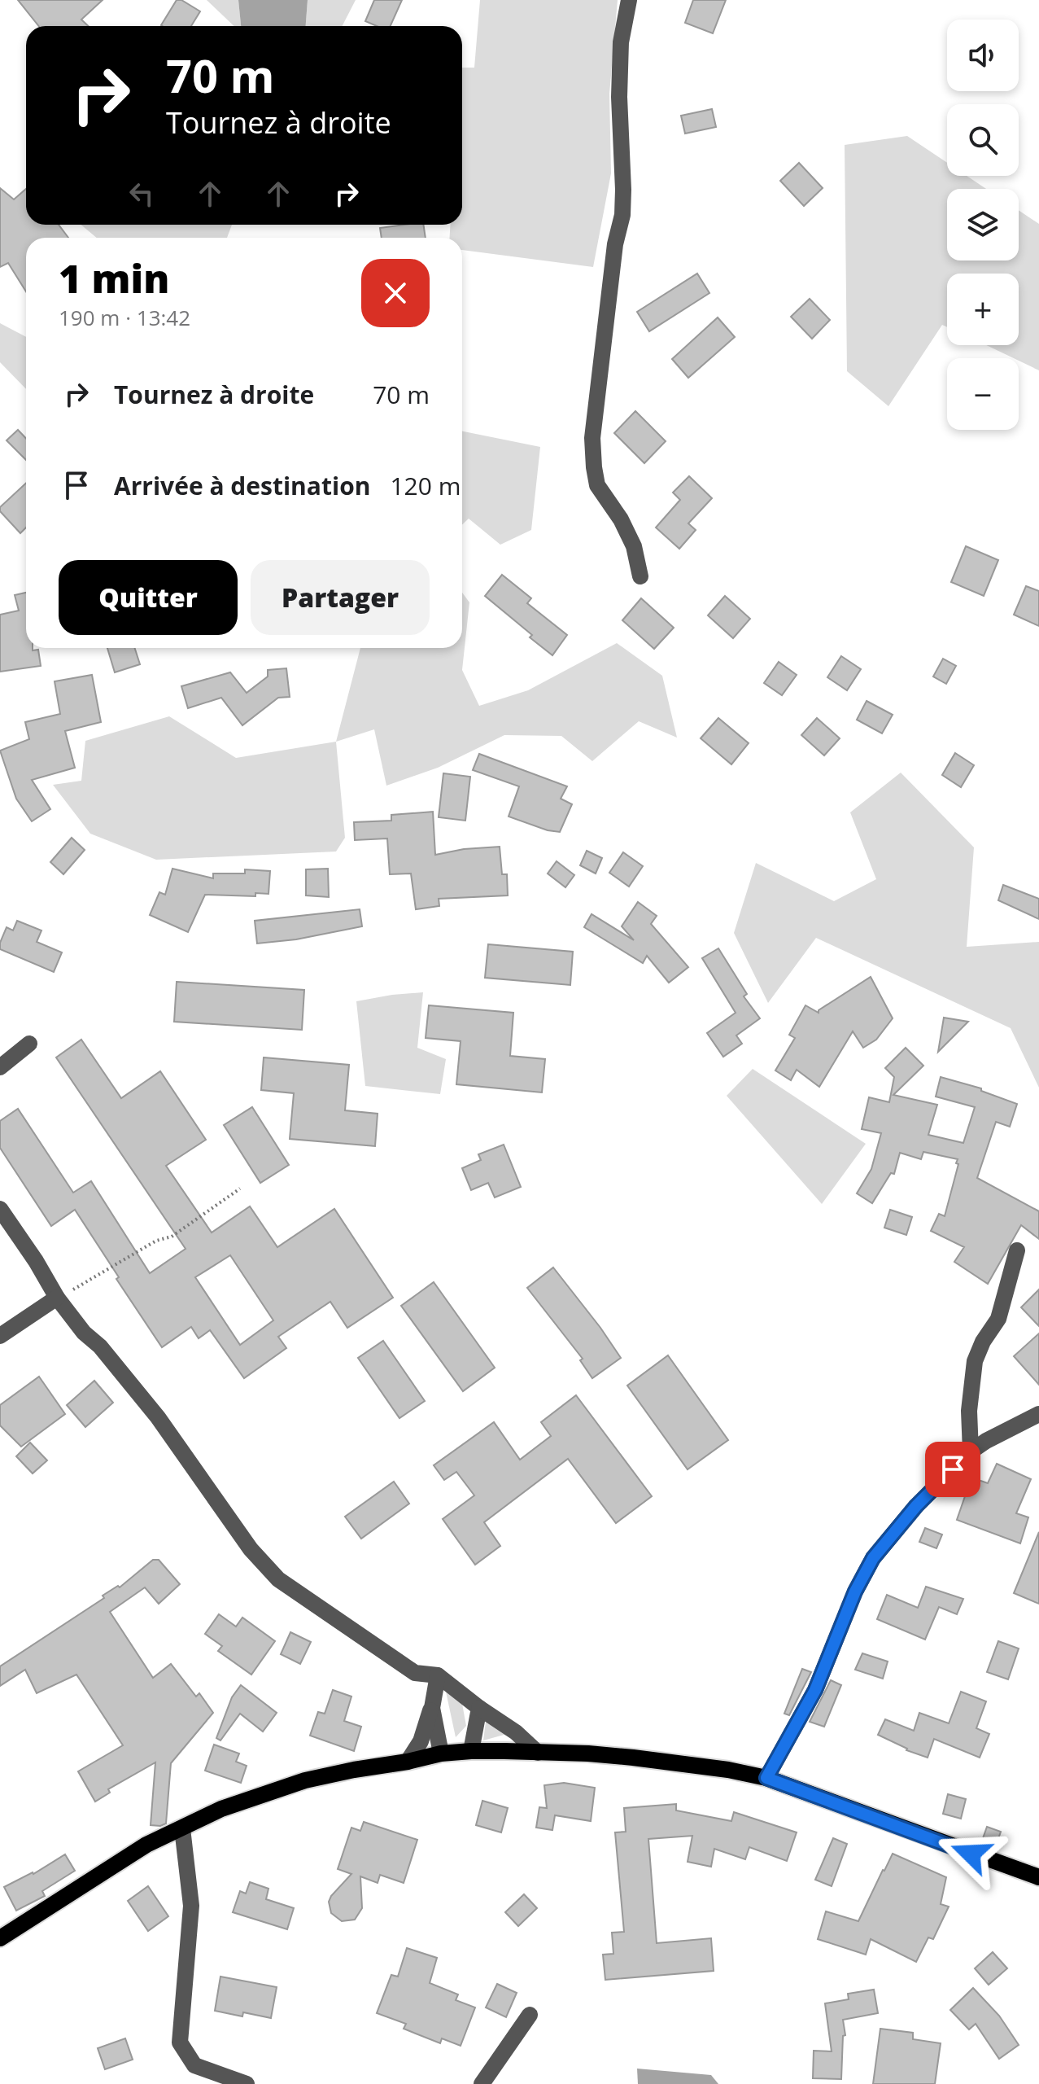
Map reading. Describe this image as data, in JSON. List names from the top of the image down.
{
  "page": {
    "map_buttons": ["+", "−"],
    "turn": ["70 m", "Tournez à droite"],
    "heading": ["1 min", "190 m · 13:42"],
    "list": [
      {
        "name": "Tournez à droite",
        "value": "70 m"
      },
      {
        "name": "Arrivée à destination",
        "value": "120 m"
      }
    ],
    "buttons": ["Quitter", "Partager"]
  }
}
